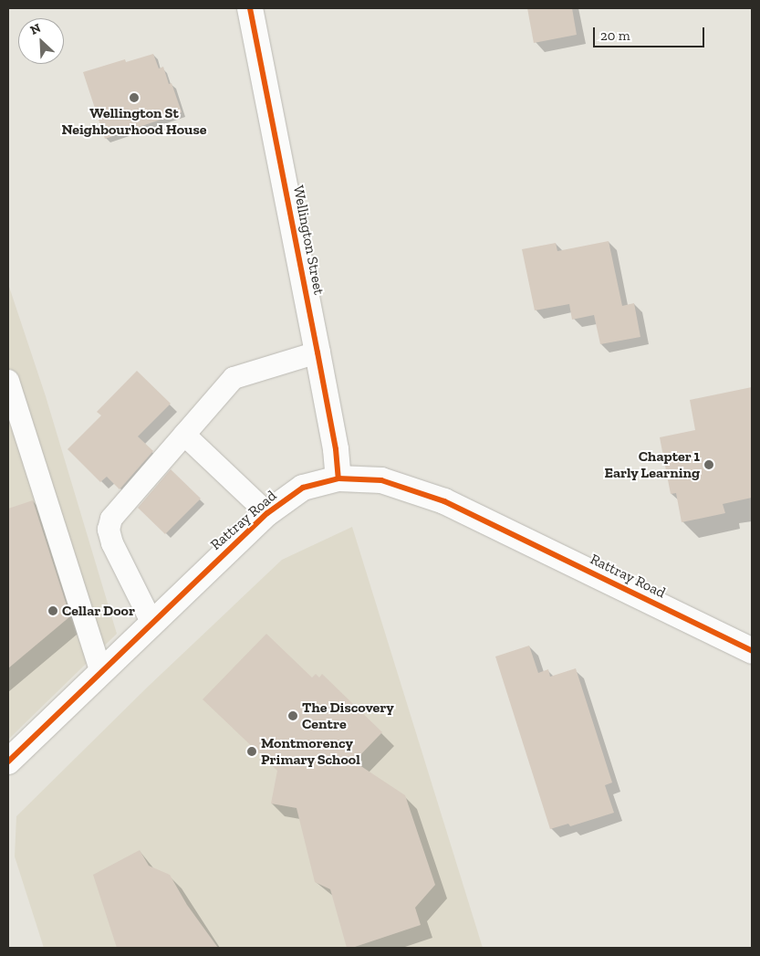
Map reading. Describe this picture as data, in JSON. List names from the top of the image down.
{
  "streets": {
    "street": ["Wellington Street", "Rattray Road"]
  },
  "crossings": [
    ["Wellington Street", "Rattray Road"]
  ],
  "places": [
    "Wellington St Neighbourhood House",
    "Chapter 1 Early Learning",
    "Cellar Door",
    "The Discovery Centre",
    "Montmorency Primary School"
  ],
  "scale_bar": "20 m",
  "north": "top left"
}
